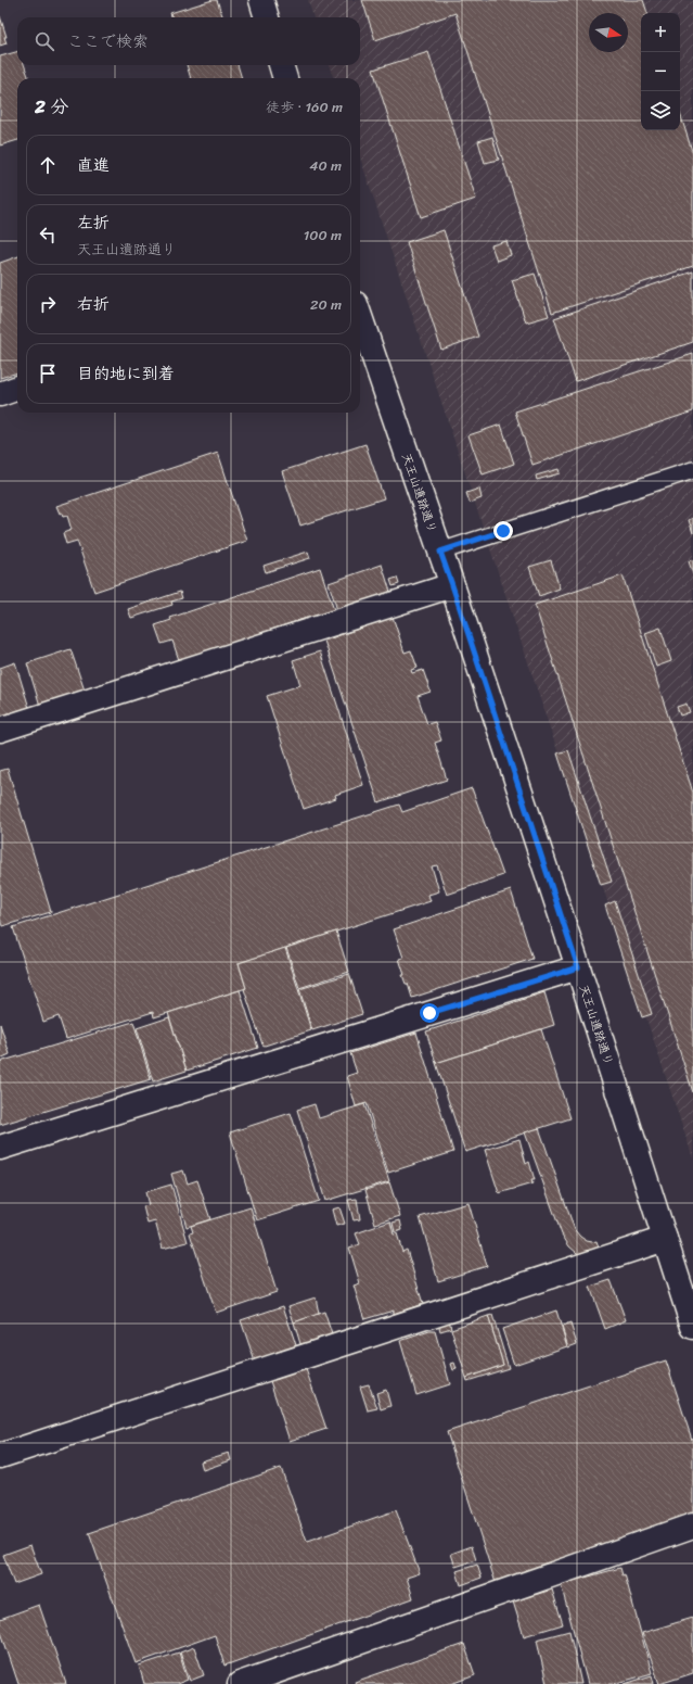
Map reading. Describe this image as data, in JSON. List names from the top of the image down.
{
  "streets": {
    "street": ["天王山遺跡通り"]
  },
  "north": "right",
  "page": {
    "map_buttons": ["+", "−"],
    "search": "ここで検索",
    "heading": ["2 分", "徒歩 · 160 m"],
    "list": [
      ["直進", "40 m"],
      ["左折", "天王山遺跡通り", "100 m"],
      ["右折", "20 m"],
      "目的地に到着"
    ]
  }
}
